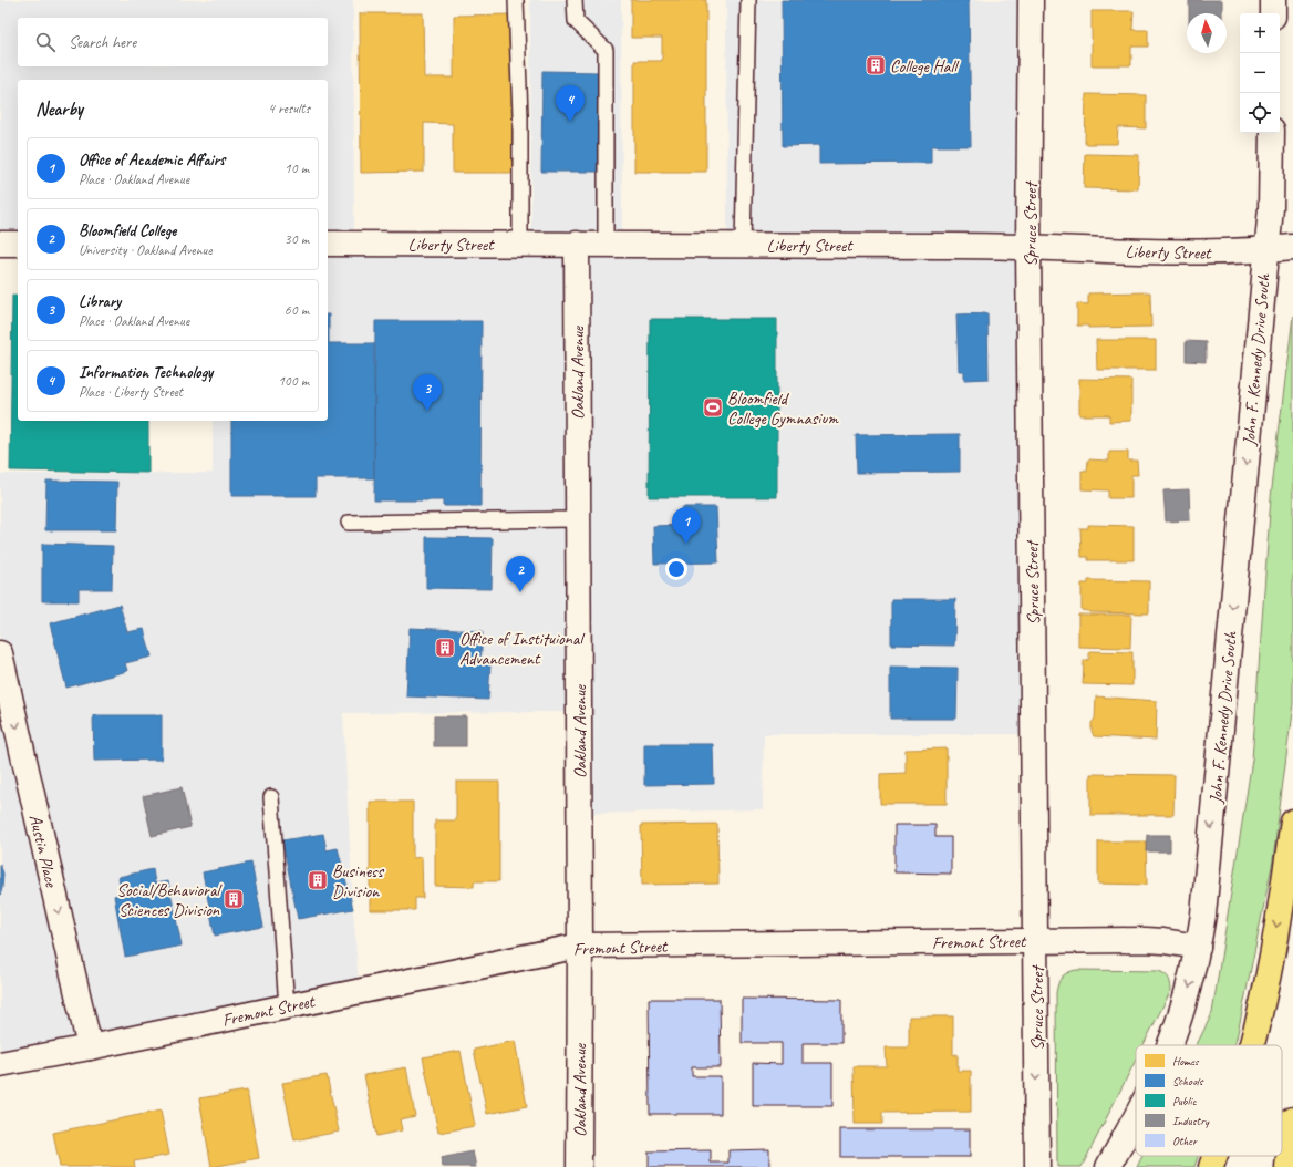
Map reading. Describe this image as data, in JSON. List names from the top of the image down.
{
  "streets": {
    "street": [
      "Spruce Street",
      "Liberty Street",
      "John F. Kennedy Drive South",
      "Oakland Avenue",
      "Austin Place",
      "Fremont Street"
    ]
  },
  "crossings": [
    ["Spruce Street", "Liberty Street"],
    ["Spruce Street", "Fremont Street"],
    ["Liberty Street", "John F. Kennedy Drive South"],
    ["Liberty Street", "Oakland Avenue"],
    ["John F. Kennedy Drive South", "Fremont Street"],
    ["Oakland Avenue", "Fremont Street"],
    ["Austin Place", "Fremont Street"]
  ],
  "one_way": ["John F. Kennedy Drive South", "Austin Place"],
  "places": {
    "building": [
      "College Hall",
      "Office of Instituional Advancement",
      "Business Division",
      "Social/Behavioral Sciences Division"
    ],
    "sports": ["Bloomfield College Gymnasium"]
  },
  "legend": [
    "Homes",
    "Schools",
    "Public",
    "Industry",
    "Other"
  ],
  "north": "top",
  "page": {
    "map_buttons": ["+", "−"],
    "search": "Search here",
    "heading": ["Nearby", "4 results"],
    "pins": [
      "4",
      "3",
      "1",
      "2"
    ],
    "list": [
      {
        "mark": "1",
        "name": "Office of Academic Affairs",
        "note": "Place · Oakland Avenue",
        "value": "10 m"
      },
      {
        "mark": "2",
        "name": "Bloomfield College",
        "note": "University · Oakland Avenue",
        "value": "30 m"
      },
      {
        "mark": "3",
        "name": "Library",
        "note": "Place · Oakland Avenue",
        "value": "60 m"
      },
      {
        "mark": "4",
        "name": "Information Technology",
        "note": "Place · Liberty Street",
        "value": "100 m"
      }
    ]
  }
}
